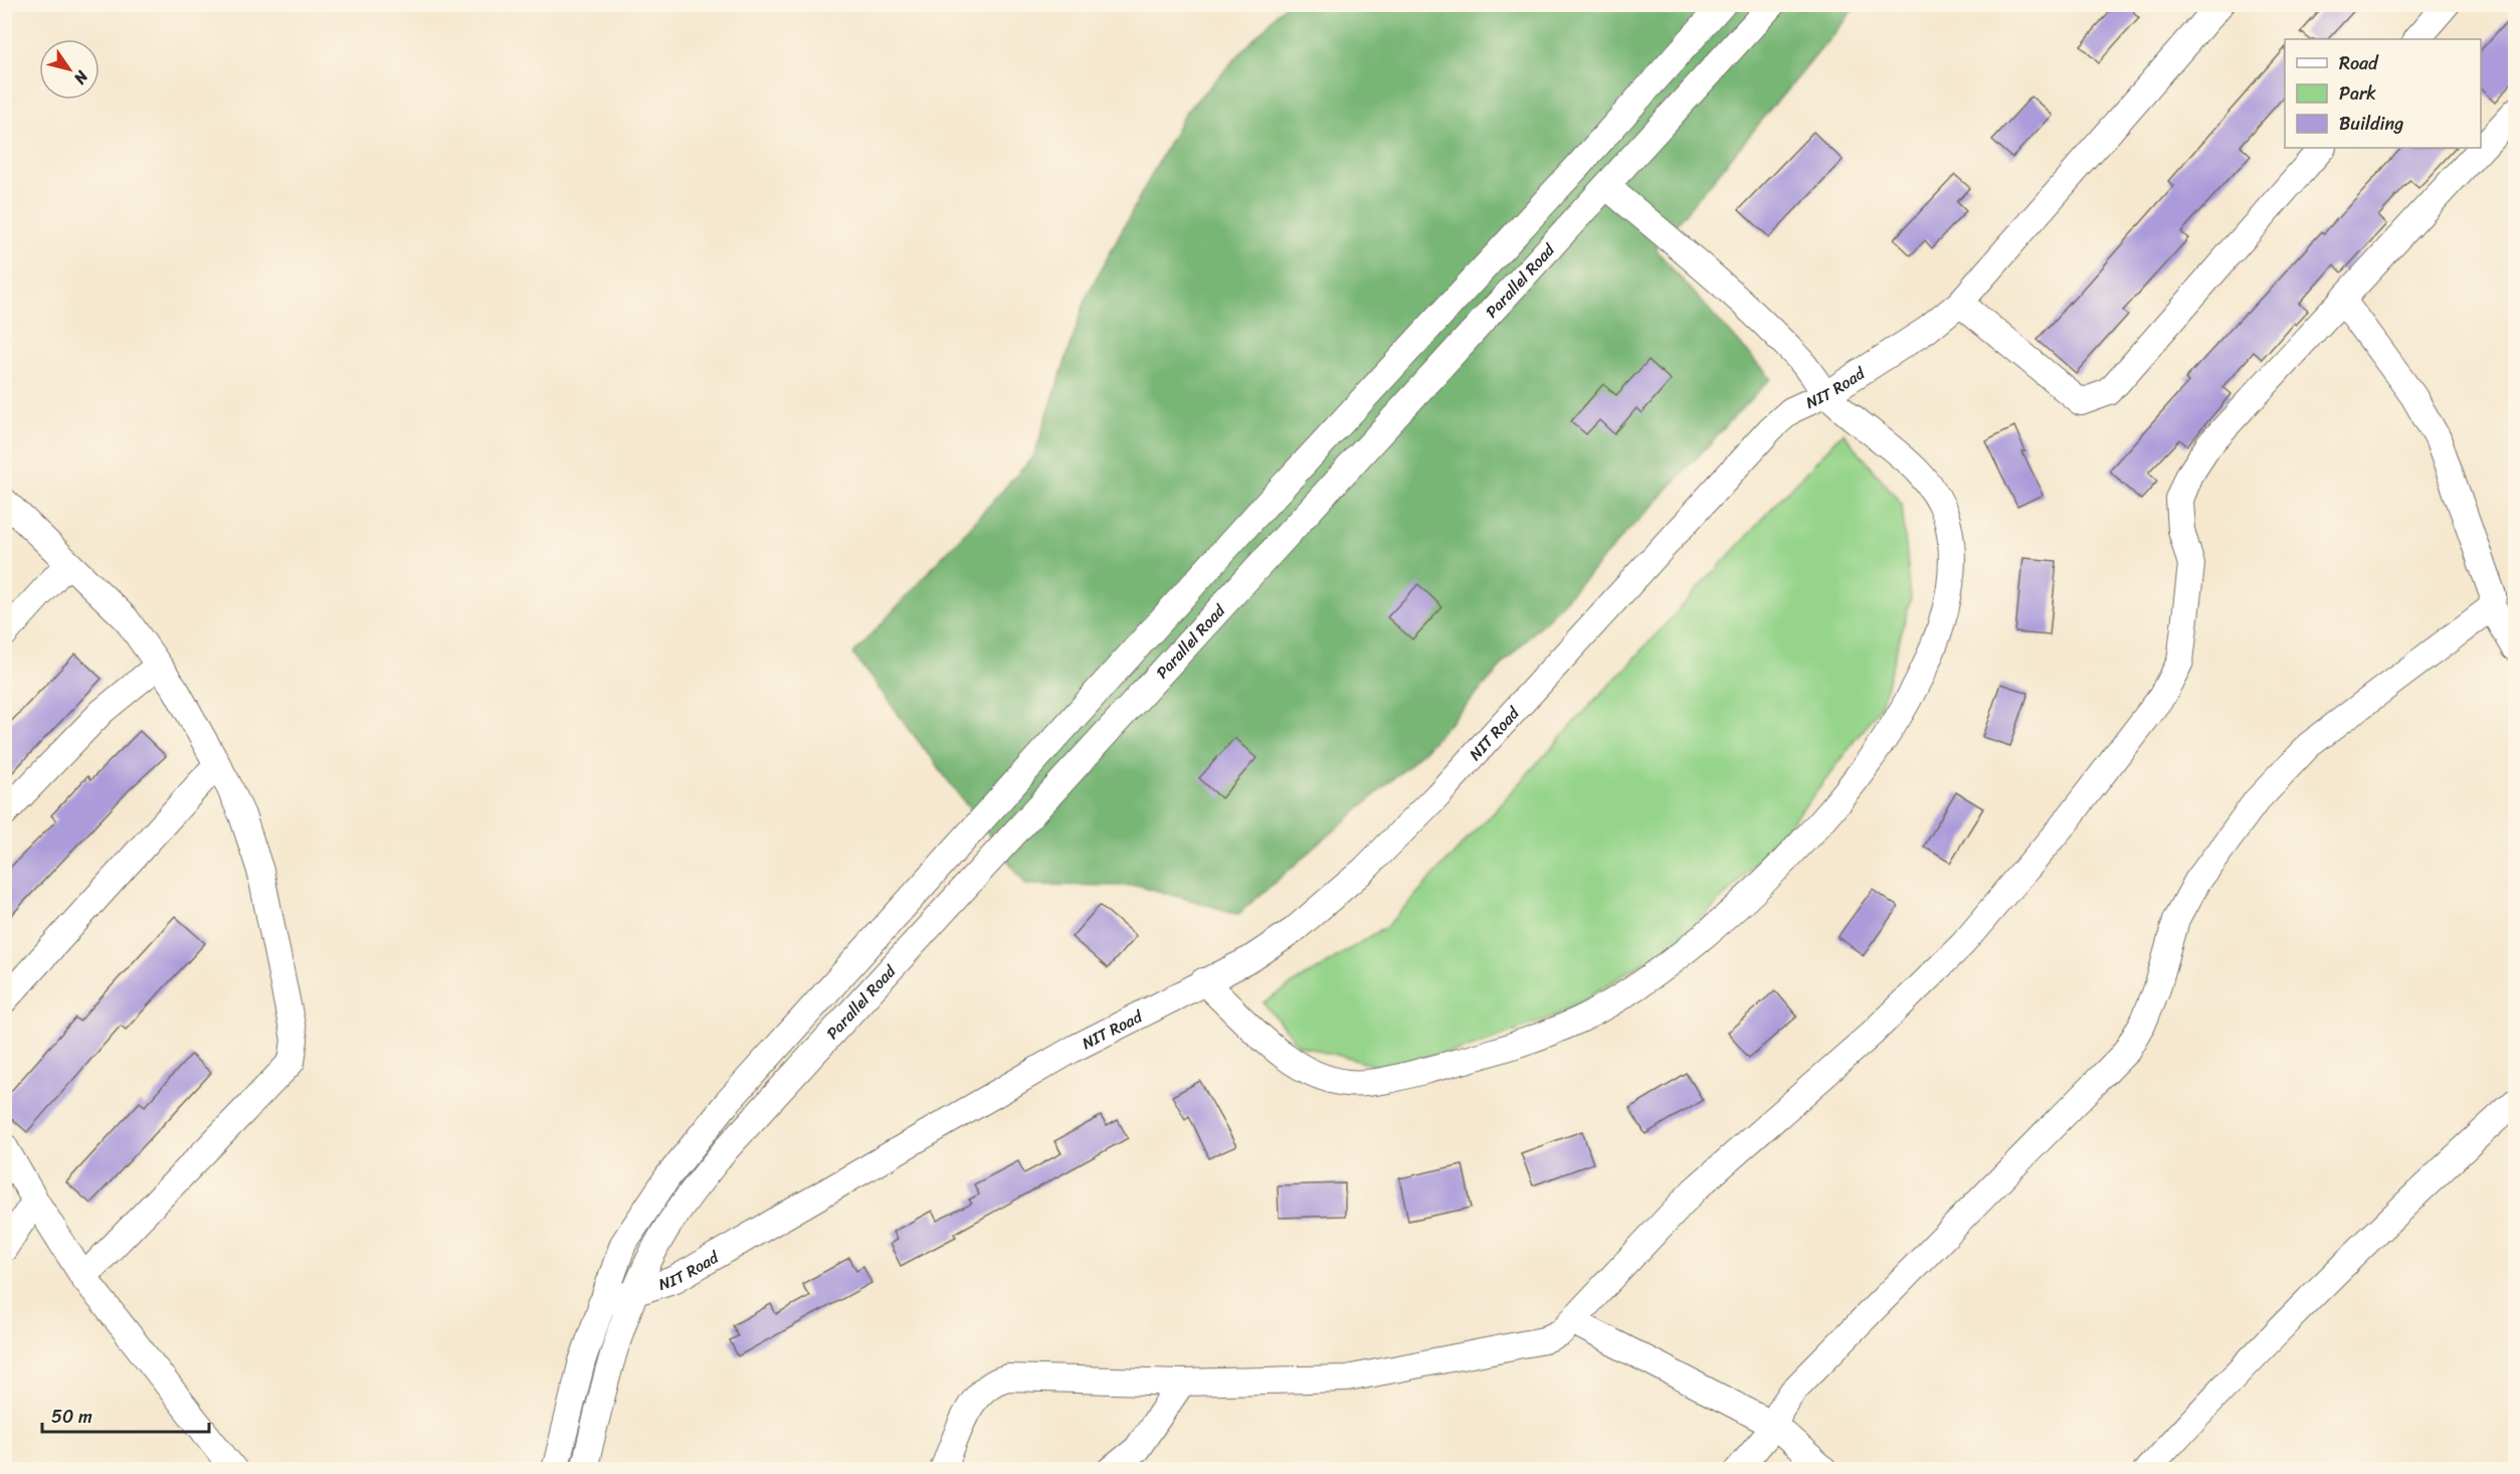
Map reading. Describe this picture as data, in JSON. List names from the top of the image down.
{
  "streets": {
    "street": ["Parallel Road", "NIT Road"]
  },
  "crossings": [
    ["Parallel Road", "NIT Road"]
  ],
  "legend": ["Road", "Park", "Building"],
  "scale_bar": "50 m",
  "north": "bottom right"
}
